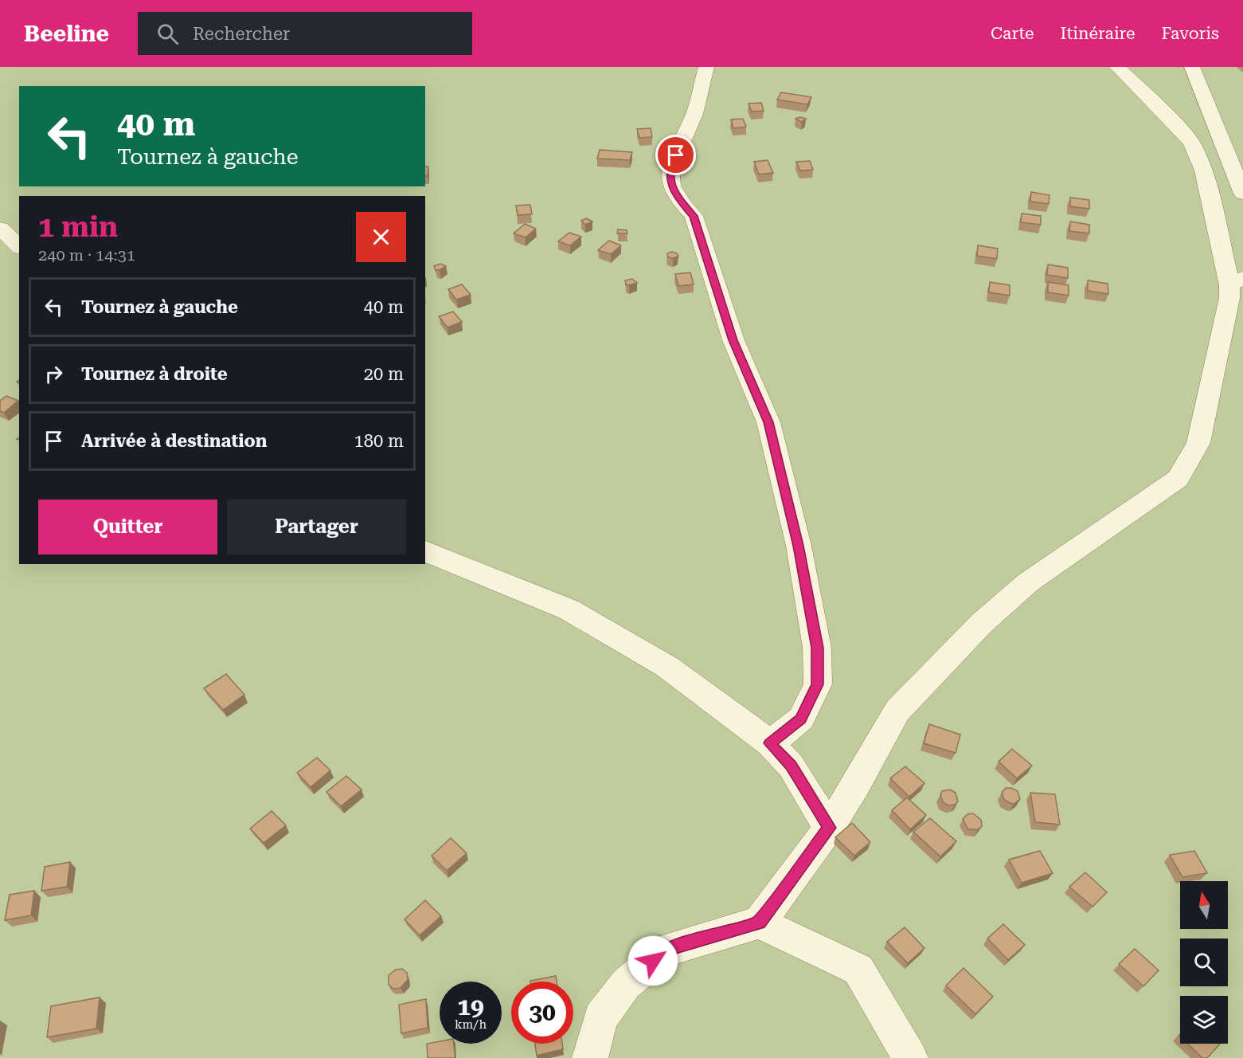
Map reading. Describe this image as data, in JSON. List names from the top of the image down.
{
  "north": "top",
  "page": {
    "header": "Beeline",
    "search": "Rechercher",
    "nav": ["Carte", "Itinéraire", "Favoris"],
    "turn": ["40 m", "Tournez à gauche"],
    "heading": ["1 min", "240 m · 14:31"],
    "list": [
      {
        "name": "Tournez à gauche",
        "value": "40 m"
      },
      {
        "name": "Tournez à droite",
        "value": "20 m"
      },
      {
        "name": "Arrivée à destination",
        "value": "180 m"
      }
    ],
    "buttons": ["Quitter", "Partager"],
    "speed": "19 km/h",
    "limit": "30"
  }
}
